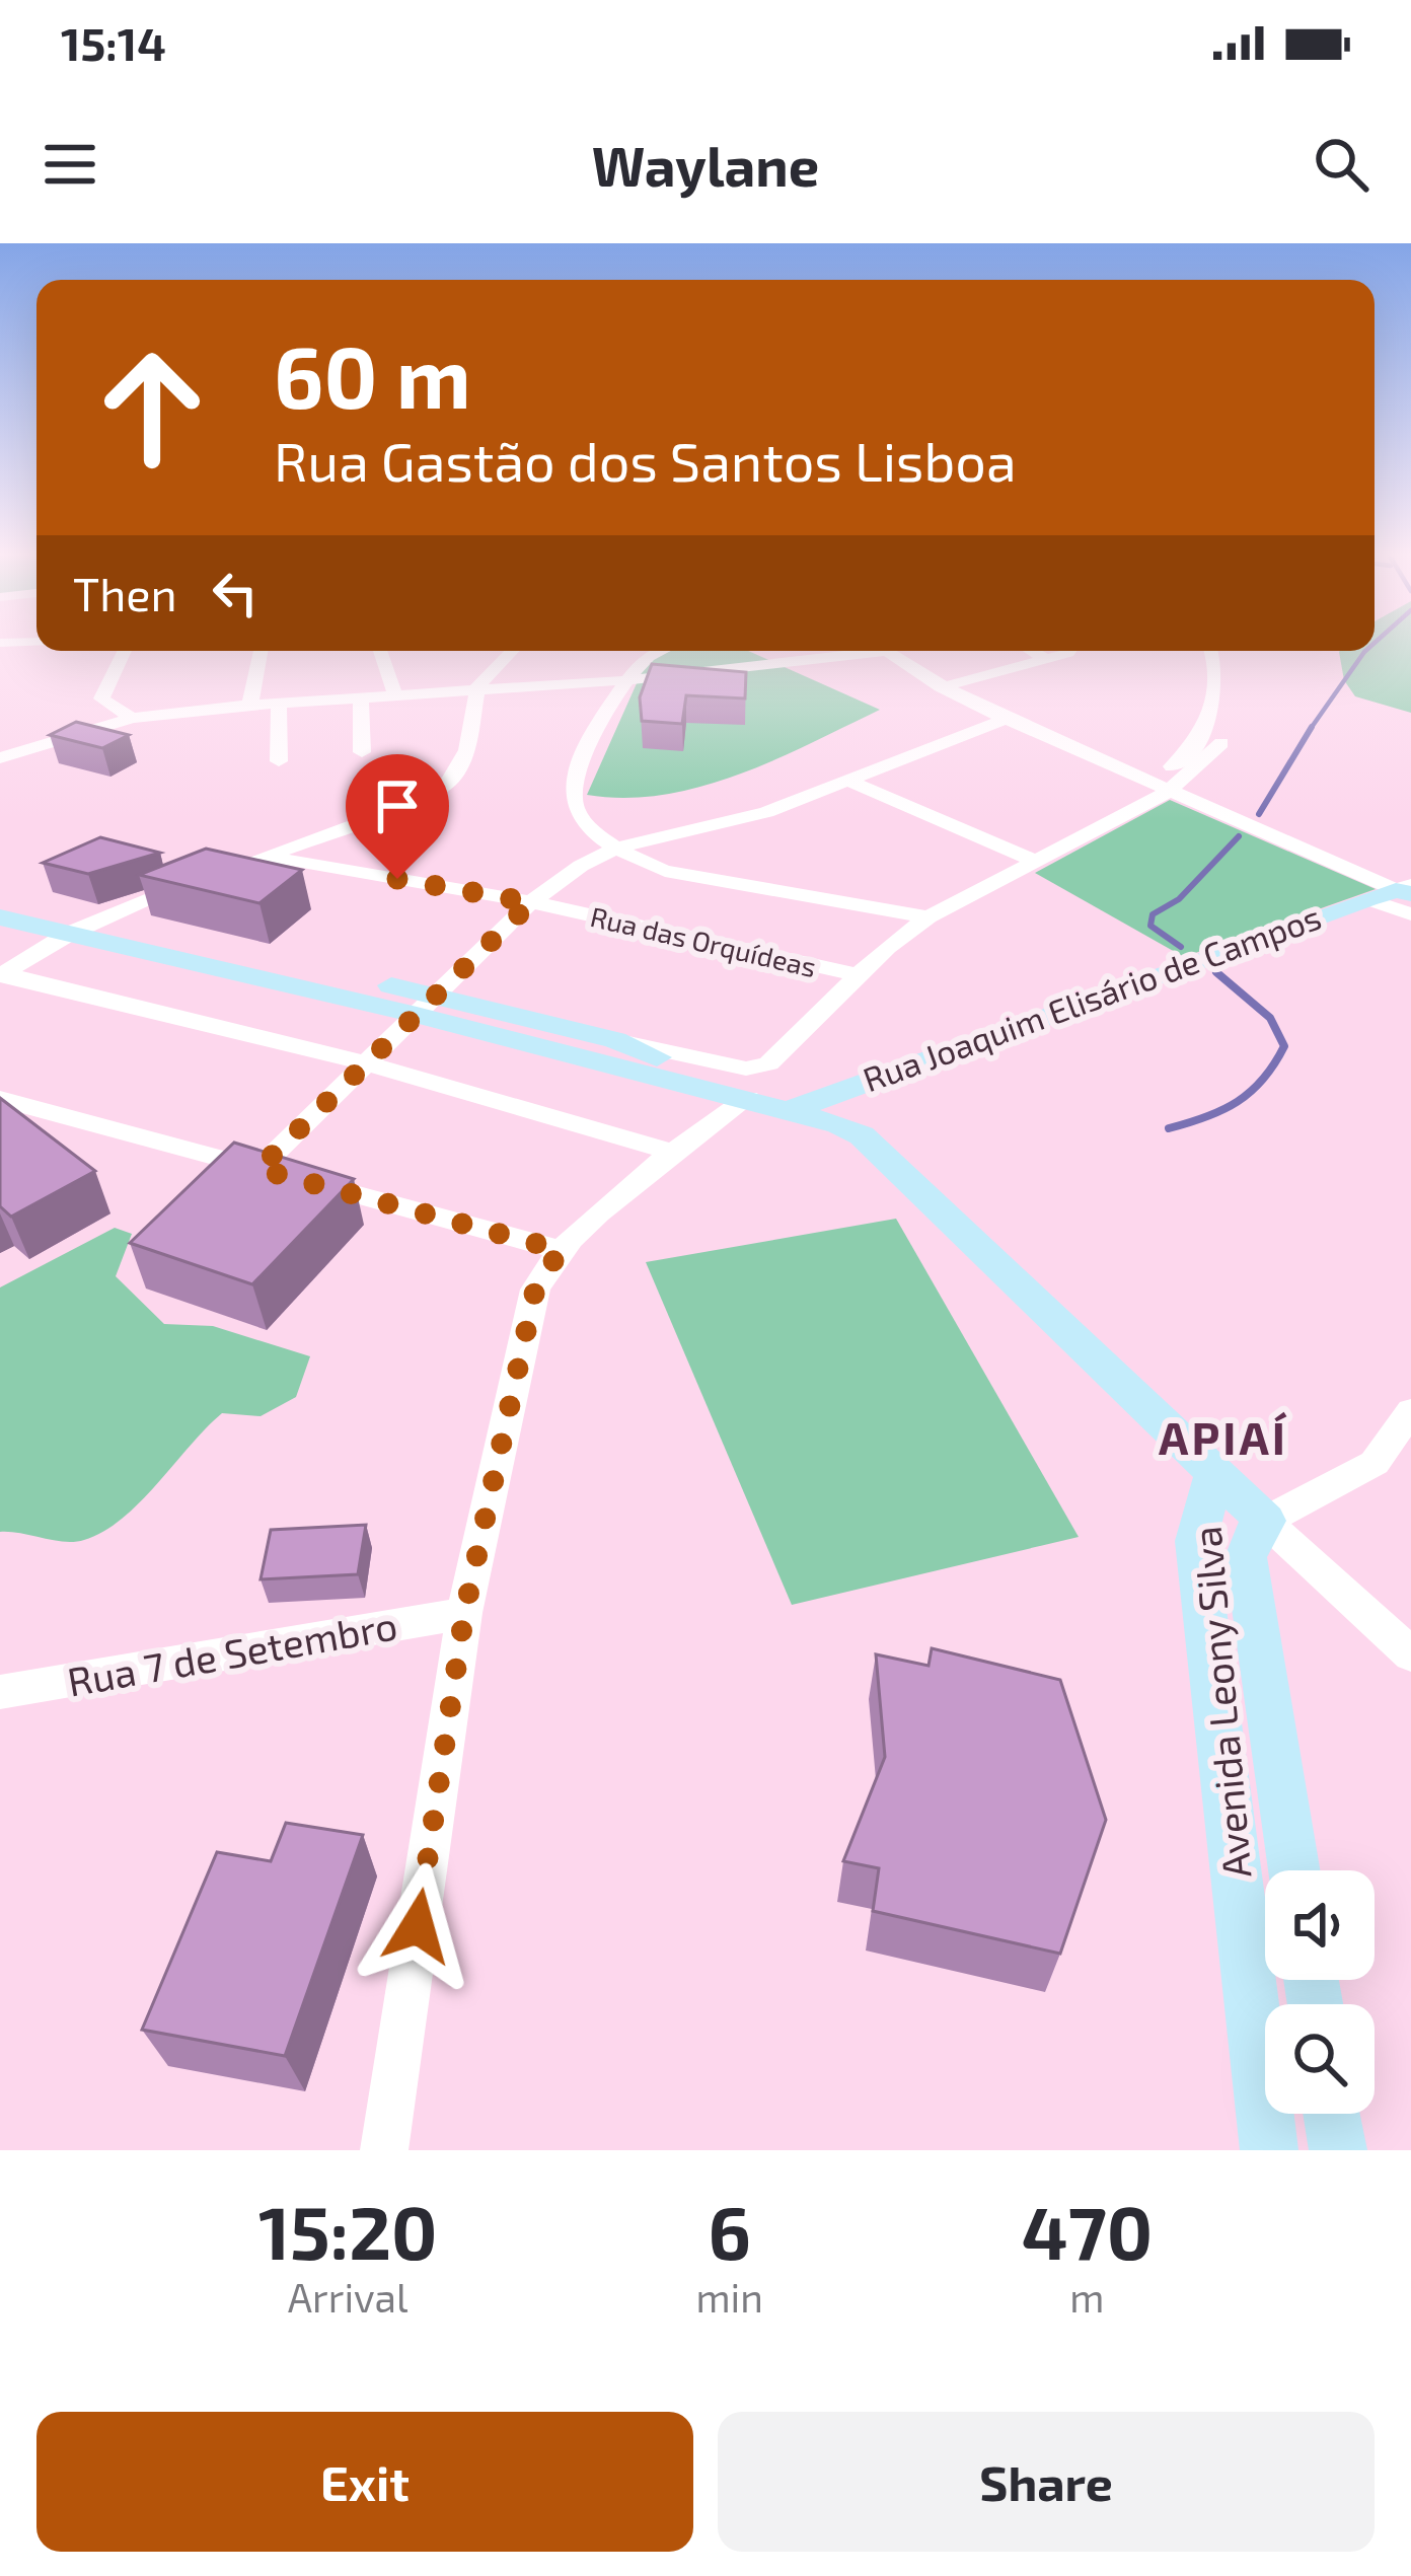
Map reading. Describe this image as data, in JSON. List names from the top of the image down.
{
  "streets": {
    "main road": ["Rua Joaquim Elisário de Campos", "Avenida Leony Silva"],
    "street": ["Rua das Orquídeas", "Rua 7 de Setembro"]
  },
  "districts": ["APIAÍ"],
  "page": {
    "status": "15:14",
    "header": "Waylane",
    "turn": ["60 m", "Rua Gastão dos Santos Lisboa"],
    "then": "Then",
    "eta": [
      "15:20",
      "Arrival",
      "6",
      "min",
      "470",
      "m"
    ],
    "buttons": ["Exit", "Share"]
  }
}
